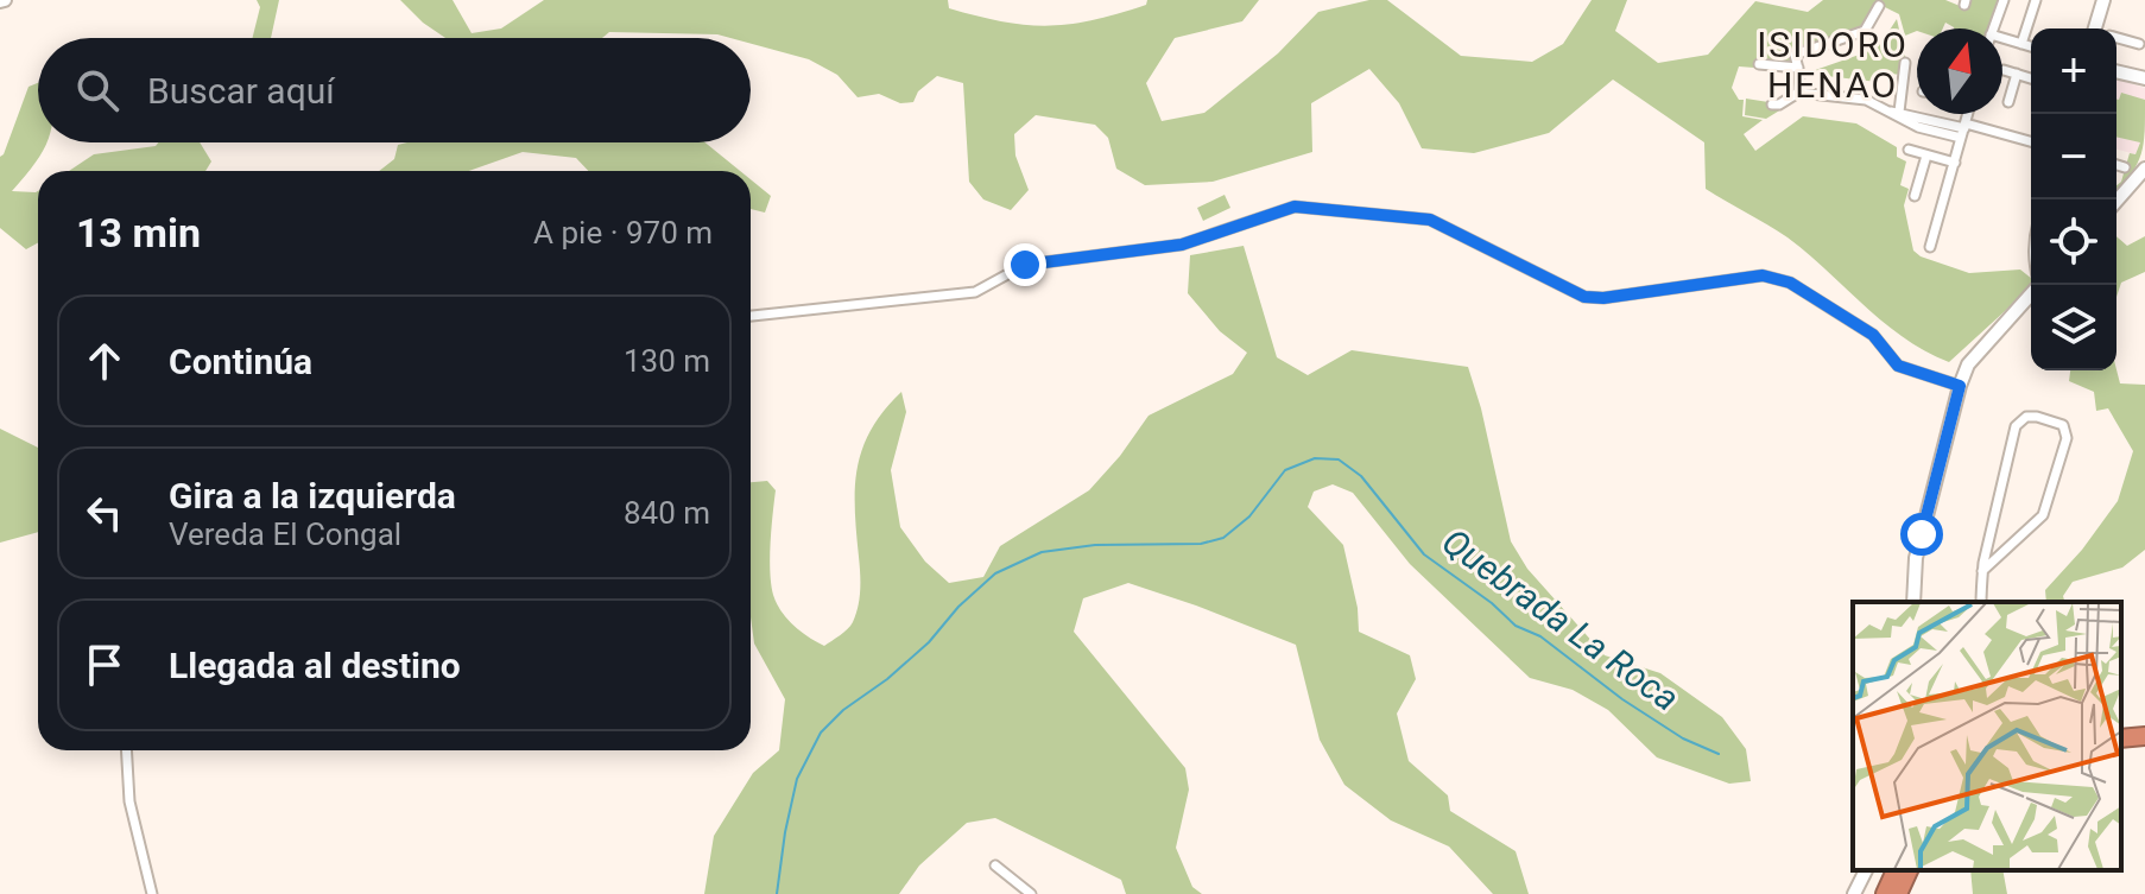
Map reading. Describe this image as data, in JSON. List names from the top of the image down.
{
  "districts": ["ISIDORO HENAO"],
  "water": ["Quebrada La Roca"],
  "north": "top",
  "page": {
    "map_buttons": ["+", "−"],
    "search": "Buscar aquí",
    "heading": ["13 min", "A pie · 970 m"],
    "list": [
      ["Continúa", "130 m"],
      ["Gira a la izquierda", "Vereda El Congal", "840 m"],
      "Llegada al destino"
    ]
  }
}
